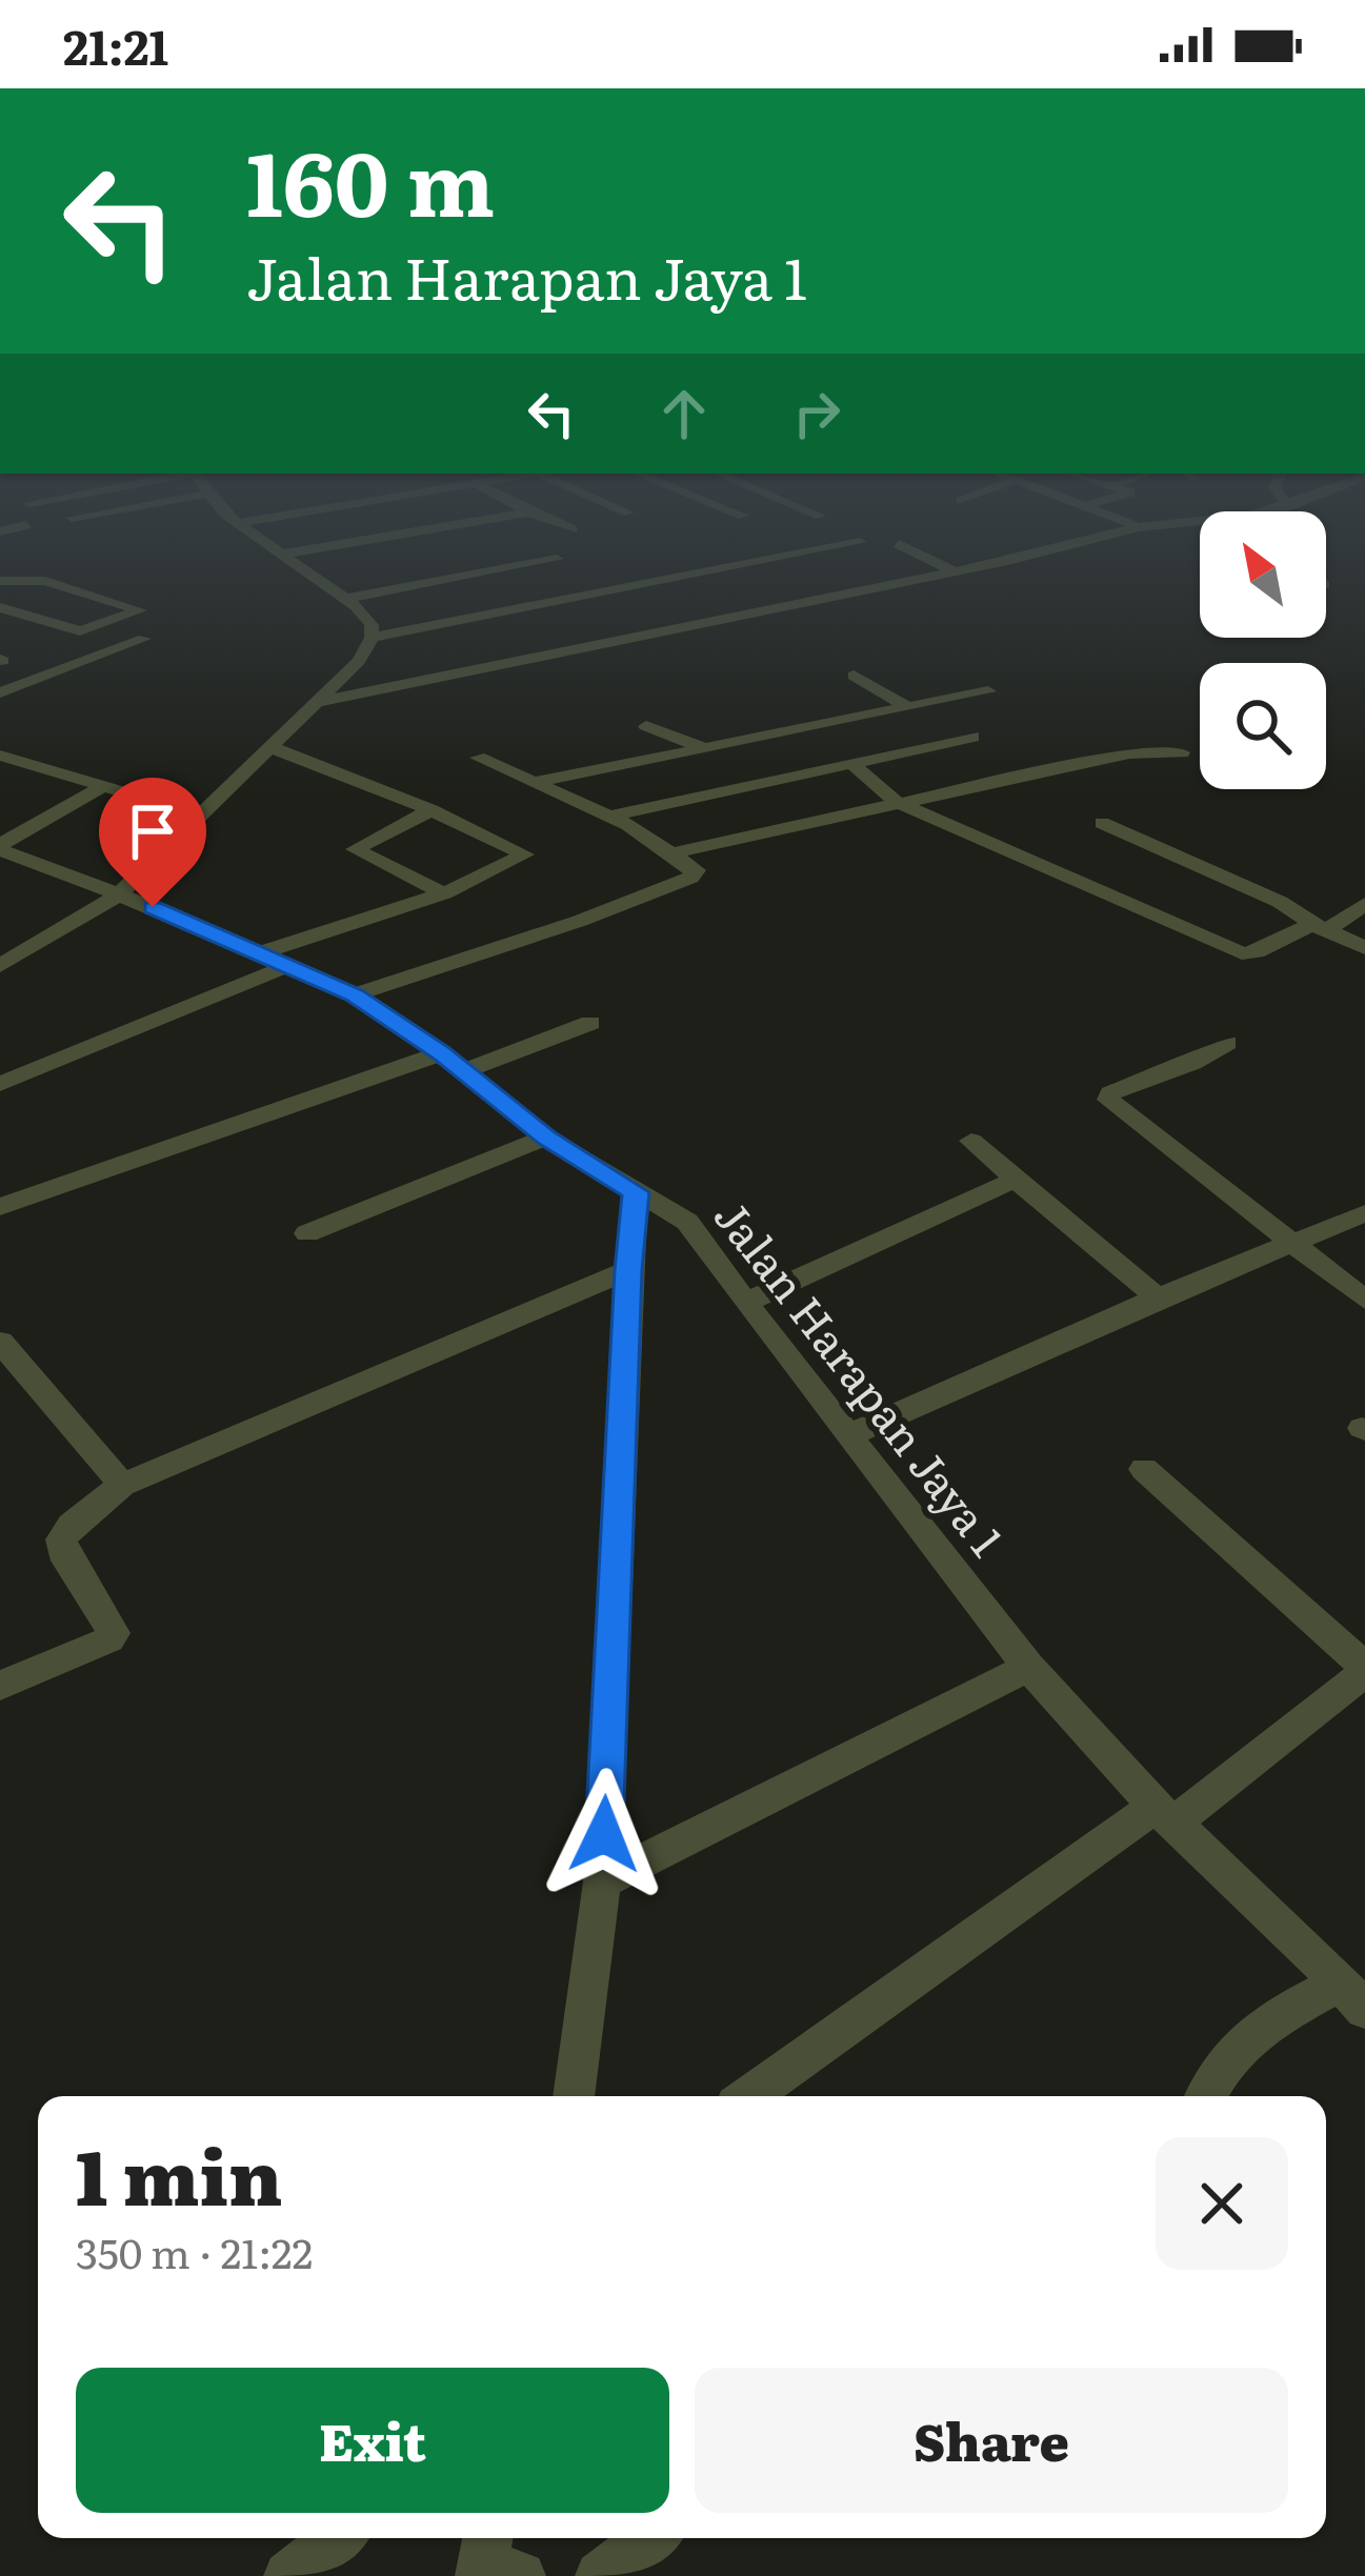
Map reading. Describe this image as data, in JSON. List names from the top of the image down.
{
  "streets": {
    "street": ["Jalan Harapan Jaya 1"]
  },
  "north": "top left",
  "page": {
    "status": "21:21",
    "turn": ["160 m", "Jalan Harapan Jaya 1"],
    "heading": ["1 min", "350 m · 21:22"],
    "buttons": ["Exit", "Share"]
  }
}
